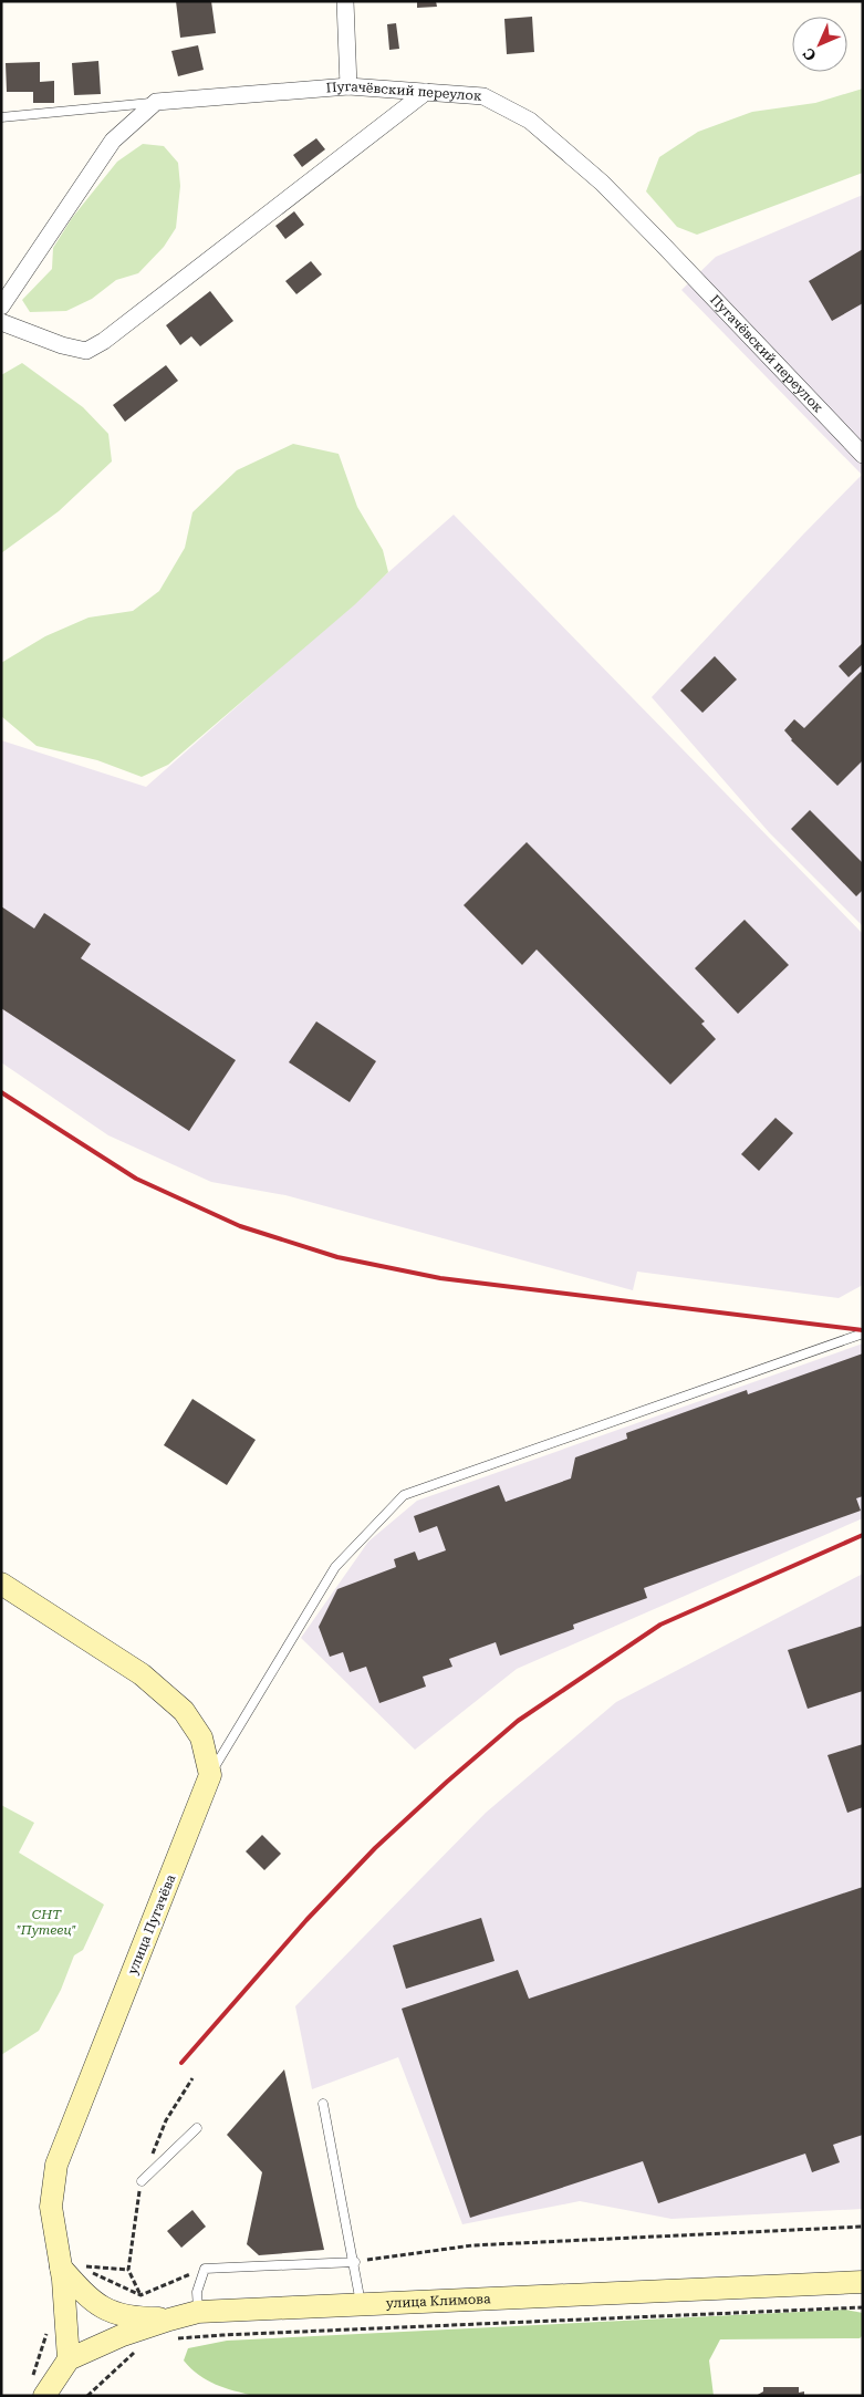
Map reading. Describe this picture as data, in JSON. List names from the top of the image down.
{
  "streets": {
    "main road": ["улица Пугачёва", "улица Климова"],
    "street": ["Пугачёвский переулок"]
  },
  "crossings": [
    ["улица Пугачёва", "улица Климова"]
  ],
  "parks": ["СНТ \"Путеец\""],
  "north": "bottom left"
}
